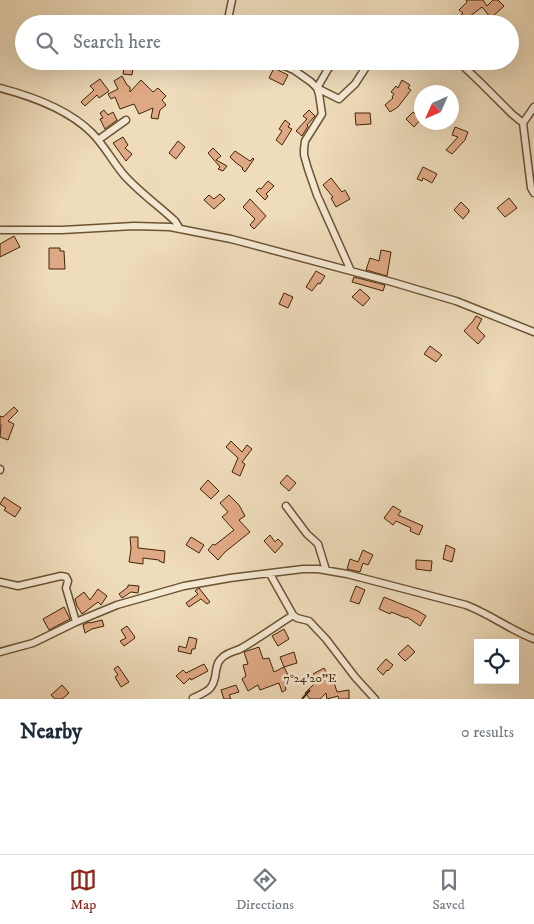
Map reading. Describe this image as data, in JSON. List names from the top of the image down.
{
  "north": "bottom left",
  "page": {
    "search": "Search here",
    "heading": ["Nearby", "0 results"],
    "nav": ["Map", "Directions", "Saved"]
  },
  "coordinates": ["7°24'20\"E"]
}
